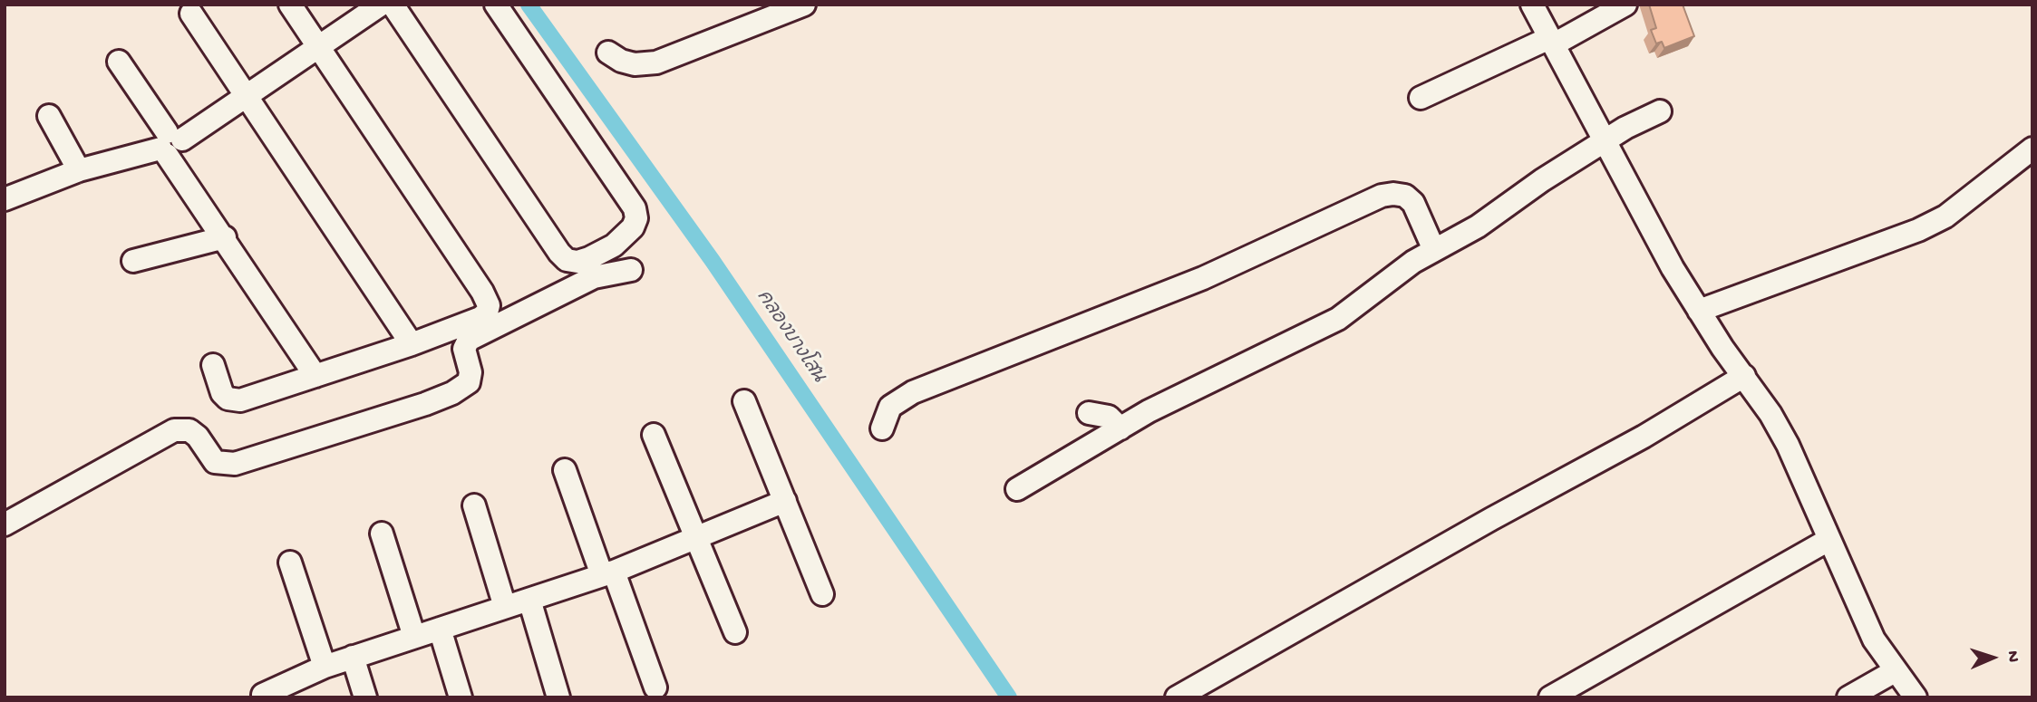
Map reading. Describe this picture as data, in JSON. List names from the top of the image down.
{
  "water": ["คลองบางโสน"],
  "north": "right"
}
